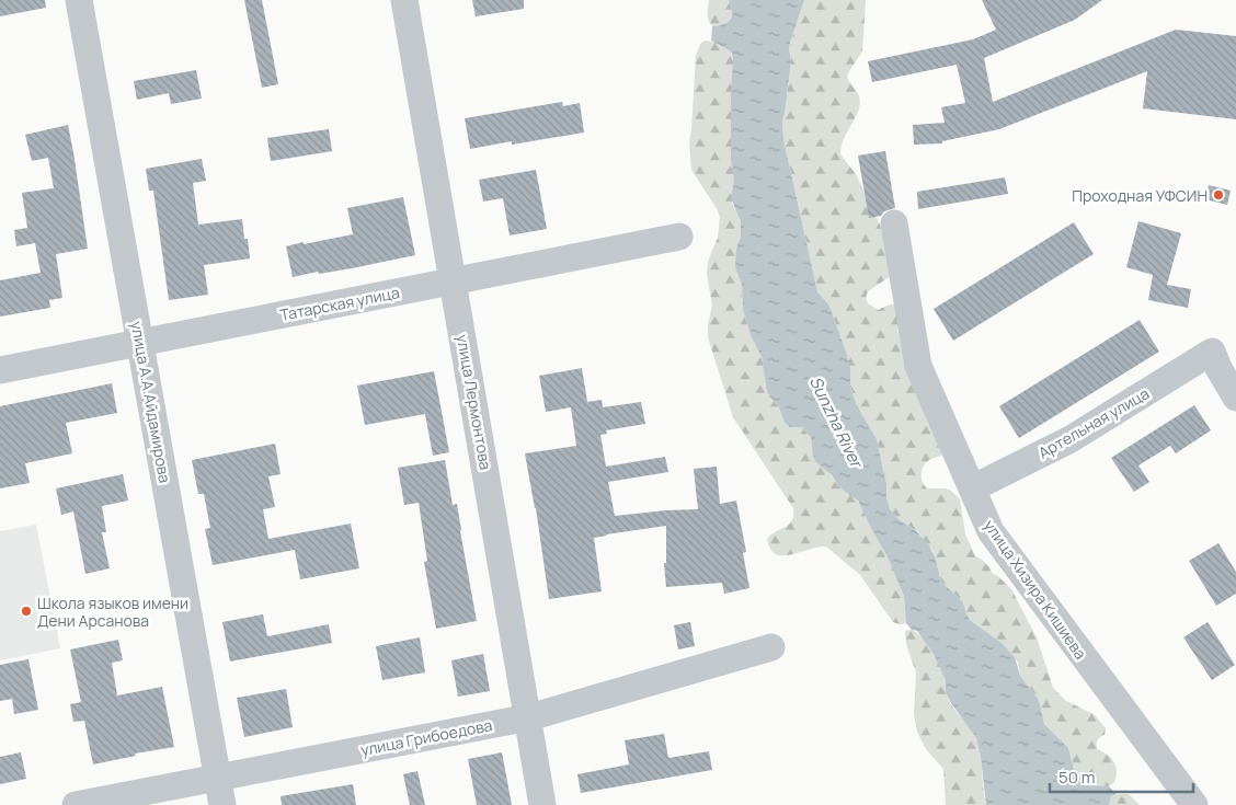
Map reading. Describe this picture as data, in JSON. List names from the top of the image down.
{
  "streets": {
    "street": [
      "Татарская улица",
      "улица А.А.Айдамирова",
      "улица Лермонтова",
      "Артельная улица",
      "улица Хизира Кишиева",
      "улица Грибоедова"
    ]
  },
  "crossings": [
    ["Татарская улица", "улица А.А.Айдамирова"],
    ["Татарская улица", "улица Лермонтова"],
    ["улица А.А.Айдамирова", "улица Грибоедова"],
    ["улица Лермонтова", "улица Грибоедова"],
    ["Артельная улица", "улица Хизира Кишиева"]
  ],
  "water": ["Sunzha River"],
  "places": ["Проходная УФСИН", "Школа языков имени Дени Арсанова"],
  "scale_bar": "50 m"
}
